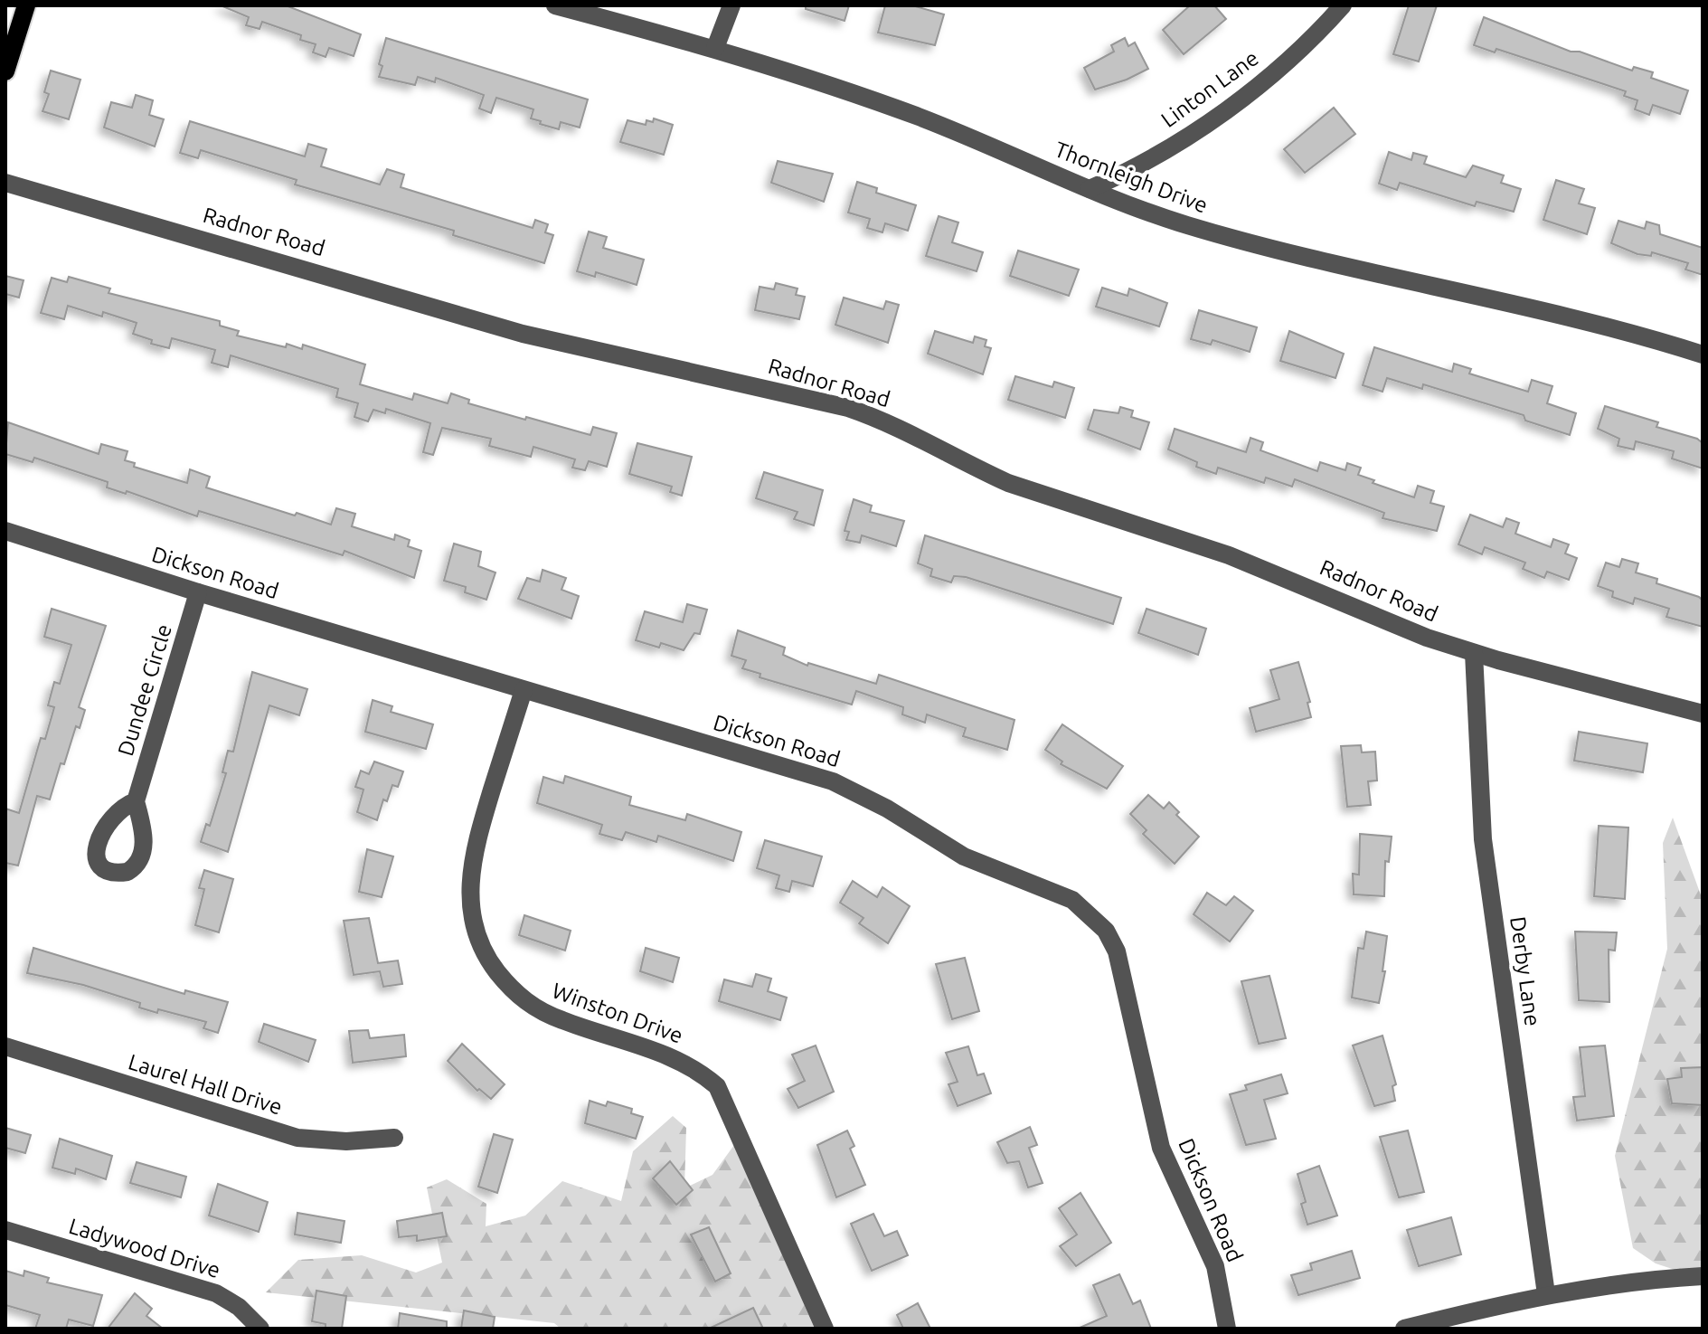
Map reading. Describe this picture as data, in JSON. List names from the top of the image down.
{
  "streets": {
    "street": [
      "Linton Lane",
      "Thornleigh Drive",
      "Radnor Road",
      "Dickson Road",
      "Dundee Circle",
      "Derby Lane",
      "Winston Drive",
      "Laurel Hall Drive",
      "Ladywood Drive"
    ]
  },
  "crossings": [
    ["Linton Lane", "Thornleigh Drive"],
    ["Radnor Road", "Derby Lane"],
    ["Dickson Road", "Dundee Circle"],
    ["Dickson Road", "Winston Drive"]
  ]
}
